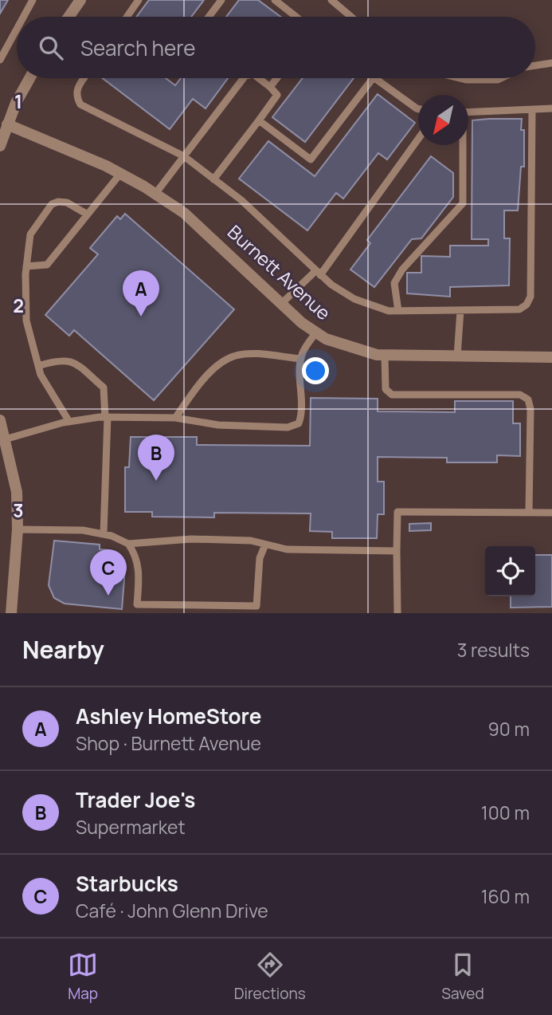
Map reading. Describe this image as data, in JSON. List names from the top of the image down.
{
  "streets": {
    "street": ["Burnett Avenue"]
  },
  "north": "bottom left",
  "page": {
    "search": "Search here",
    "pins": ["A", "B", "C"],
    "heading": ["Nearby", "3 results"],
    "list": [
      {
        "mark": "A",
        "name": "Ashley HomeStore",
        "note": "Shop · Burnett Avenue",
        "value": "90 m"
      },
      {
        "mark": "B",
        "name": "Trader Joe's",
        "note": "Supermarket",
        "value": "100 m"
      },
      {
        "mark": "C",
        "name": "Starbucks",
        "note": "Café · John Glenn Drive",
        "value": "160 m"
      }
    ],
    "nav": ["Map", "Directions", "Saved"]
  },
  "grid": {
    "rows": ["1", "2", "3"]
  }
}
